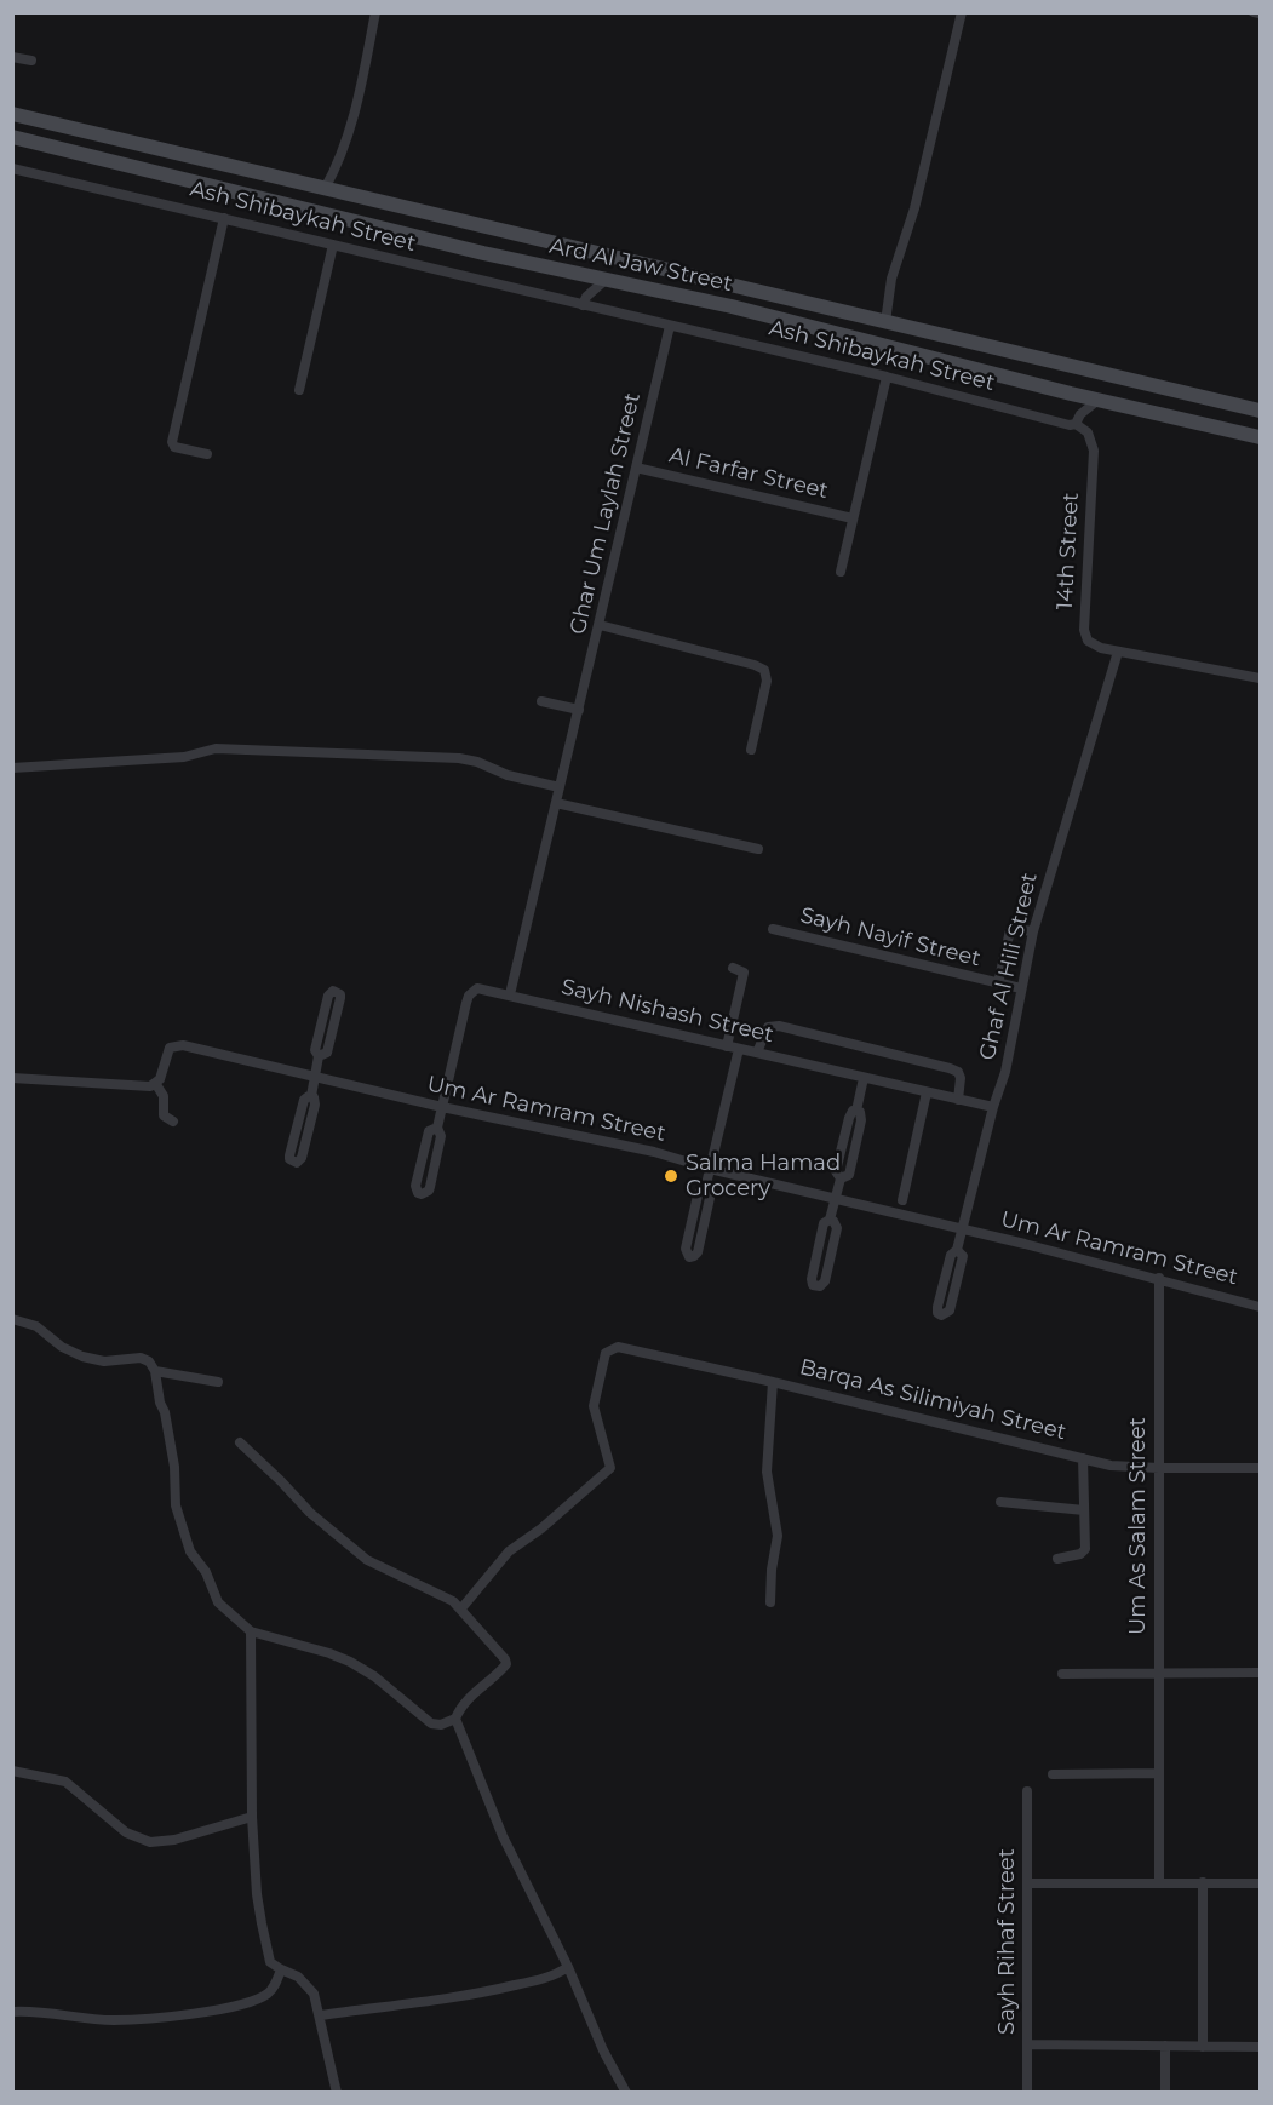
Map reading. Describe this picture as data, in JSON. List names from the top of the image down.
{
  "streets": {
    "main road": ["Ard Al Jaw Street"],
    "street": [
      "Ash Shibaykah Street",
      "Al Farfar Street",
      "Ghar Um Laylah Street",
      "14th Street",
      "Sayh Nayif Street",
      "Ghaf Al Hili Street",
      "Sayh Nishash Street",
      "Um Ar Ramram Street",
      "Barqa As Silimiyah Street",
      "Um As Salam Street",
      "Sayh Rihaf Street"
    ]
  },
  "crossings": [
    ["Ash Shibaykah Street", "Ghar Um Laylah Street"],
    ["Ash Shibaykah Street", "14th Street"],
    ["Al Farfar Street", "Ghar Um Laylah Street"],
    ["Ghar Um Laylah Street", "Sayh Nishash Street"],
    ["14th Street", "Ghaf Al Hili Street"],
    ["Sayh Nayif Street", "Ghaf Al Hili Street"],
    ["Ghaf Al Hili Street", "Sayh Nishash Street"],
    ["Ghaf Al Hili Street", "Um Ar Ramram Street"],
    ["Sayh Nishash Street", "Um Ar Ramram Street"],
    ["Um Ar Ramram Street", "Um As Salam Street"],
    ["Barqa As Silimiyah Street", "Um As Salam Street"]
  ],
  "places": ["Salma Hamad Grocery"]
}
